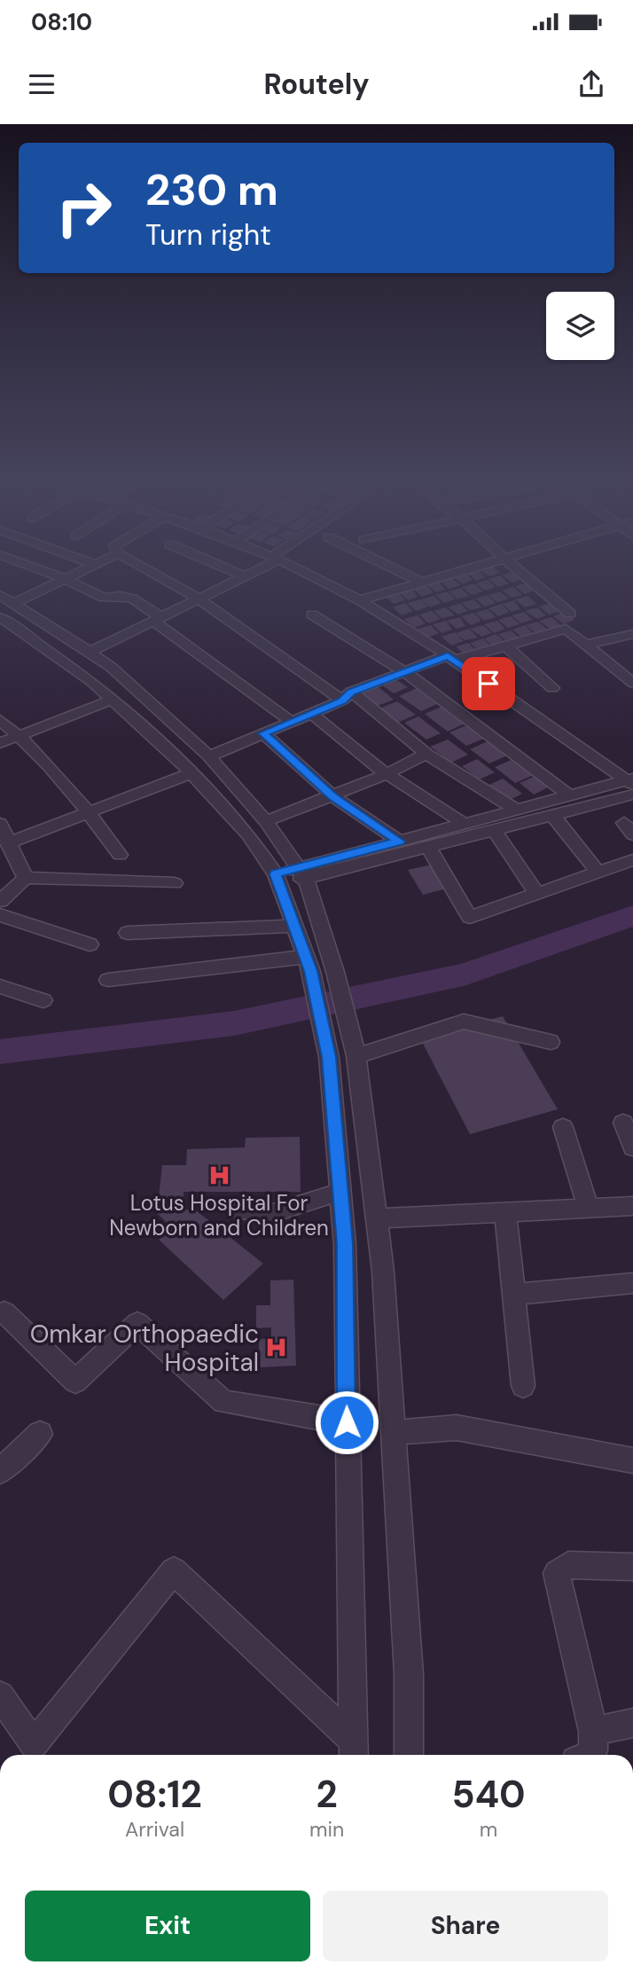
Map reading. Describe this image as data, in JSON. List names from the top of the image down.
{
  "places": {
    "hospital": ["Lotus Hospital For Newborn and Children", "Omkar Orthopaedic Hospital"]
  },
  "page": {
    "status": "08:10",
    "header": "Routely",
    "turn": ["230 m", "Turn right"],
    "eta": [
      "08:12",
      "Arrival",
      "2",
      "min",
      "540",
      "m"
    ],
    "buttons": ["Exit", "Share"]
  }
}
